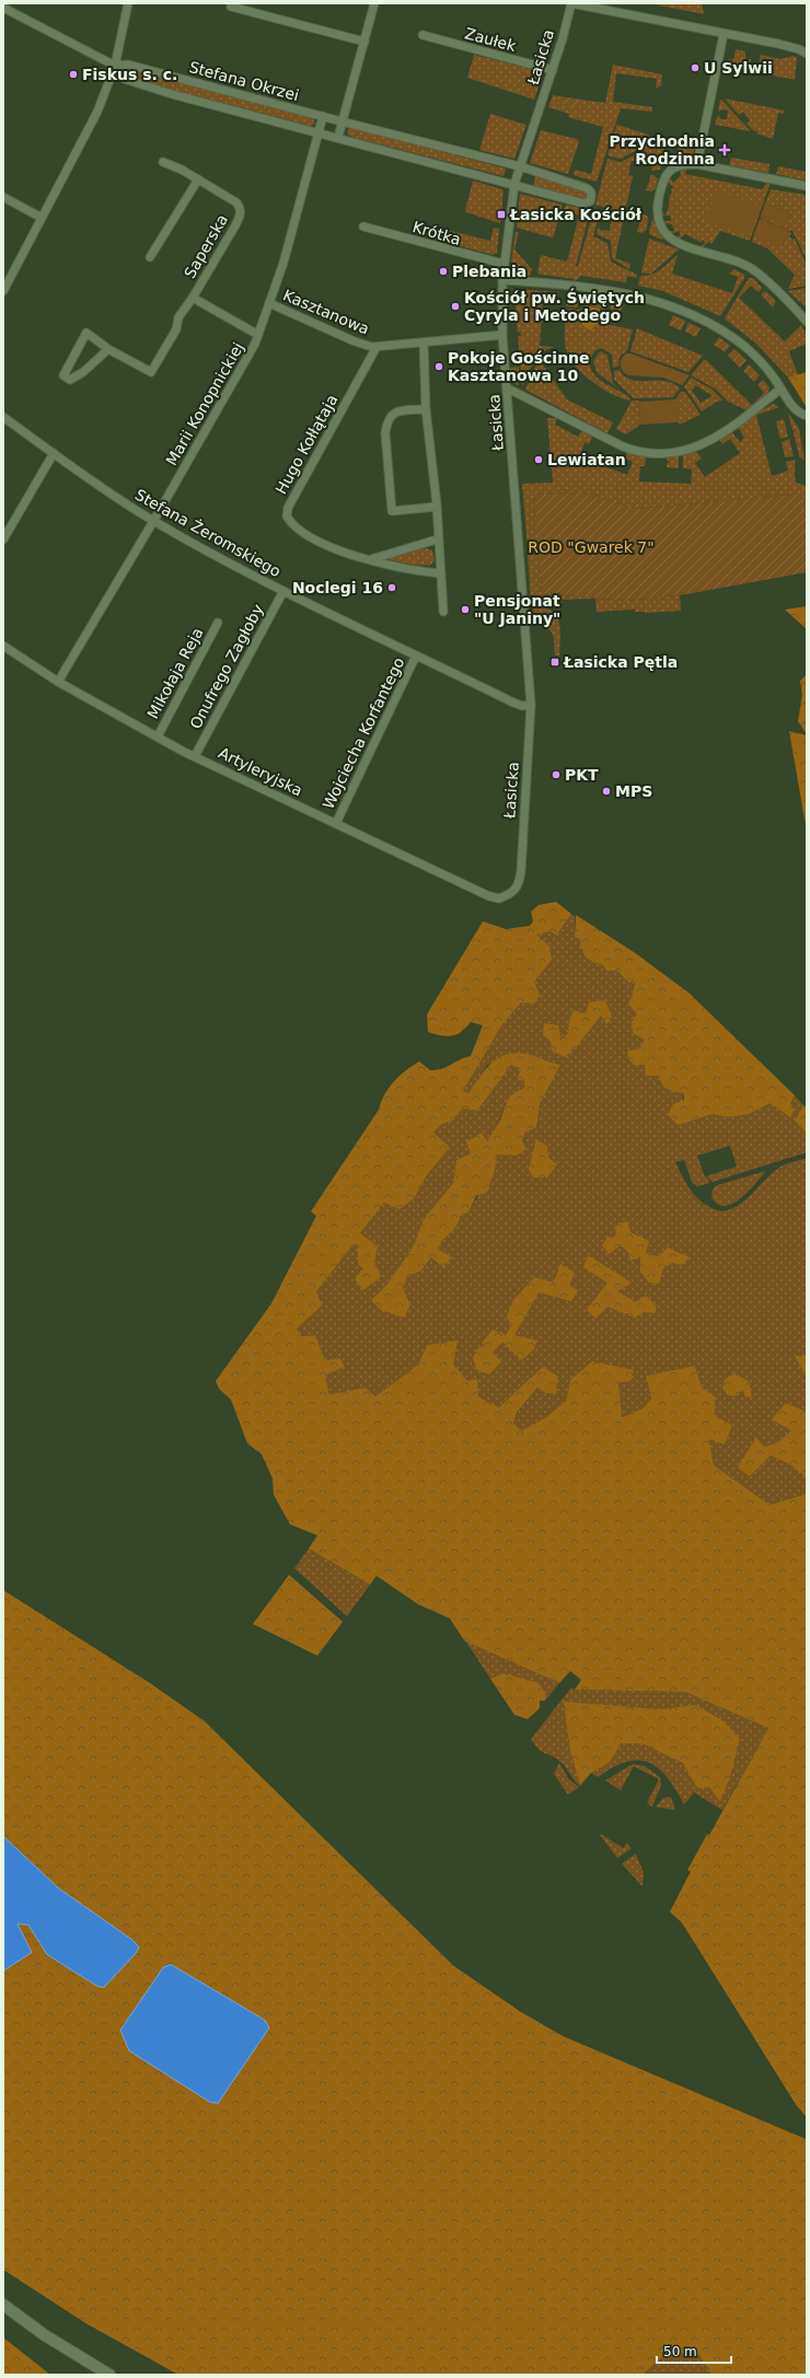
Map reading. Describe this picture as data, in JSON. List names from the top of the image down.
{
  "streets": {
    "street": [
      "Zaułek",
      "Łasicka",
      "Stefana Okrzei",
      "Krótka",
      "Saperska",
      "Kasztanowa",
      "Marii Konopnickiej",
      "Hugo Kołłątaja",
      "Stefana Żeromskiego",
      "Onufrego Zagłoby",
      "Mikołaja Reja",
      "Wojciecha Korfantego",
      "Artyleryjska"
    ]
  },
  "crossings": [
    ["Zaułek", "Łasicka"],
    ["Łasicka", "Stefana Okrzei"],
    ["Łasicka", "Krótka"],
    ["Łasicka", "Kasztanowa"],
    ["Łasicka", "Stefana Żeromskiego"],
    ["Łasicka", "Artyleryjska"],
    ["Stefana Okrzei", "Marii Konopnickiej"],
    ["Saperska", "Marii Konopnickiej"],
    ["Kasztanowa", "Marii Konopnickiej"],
    ["Kasztanowa", "Hugo Kołłątaja"],
    ["Marii Konopnickiej", "Stefana Żeromskiego"],
    ["Marii Konopnickiej", "Artyleryjska"],
    ["Stefana Żeromskiego", "Onufrego Zagłoby"],
    ["Stefana Żeromskiego", "Wojciecha Korfantego"],
    ["Onufrego Zagłoby", "Artyleryjska"],
    ["Mikołaja Reja", "Artyleryjska"],
    ["Wojciecha Korfantego", "Artyleryjska"]
  ],
  "parks": ["ROD \"Gwarek 7\""],
  "places": {
    "other": [
      "U Sylwii",
      "Fiskus s. c.",
      "Plebania",
      "Kościół pw. Świętych Cyryla i Metodego",
      "Pokoje Gościnne Kasztanowa 10",
      "Lewiatan",
      "Noclegi 16",
      "Pensjonat \"U Janiny\"",
      "PKT",
      "MPS"
    ],
    "health": ["Przychodnia Rodzinna"],
    "transit": ["Łasicka Kościół", "Łasicka Pętla"]
  },
  "scale_bar": "50 m"
}
